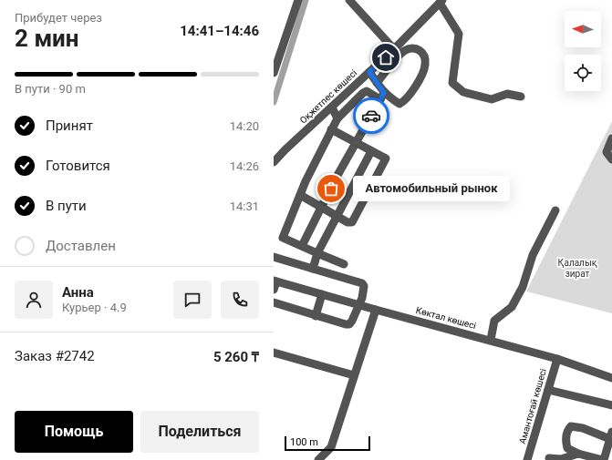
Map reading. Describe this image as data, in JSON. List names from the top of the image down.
{
  "streets": {
    "street": ["Оқжетпес көшесі", "Көктал көшесі", "Амантоғай көшесі"]
  },
  "crossings": [
    ["Көктал көшесі", "Амантоғай көшесі"]
  ],
  "parks": ["Қалалық зират"],
  "places": ["Автомобильный рынок"],
  "scale_bar": "100 m",
  "north": "left",
  "page": {
    "heading": ["2 мин", "Прибудет через", "14:41–14:46"],
    "panel": [
      "Анна",
      "Курьер · 4.9",
      "Заказ #2742",
      "5 260 ₸"
    ],
    "bar": "В пути · 90 m",
    "list": [
      ["Принят", "14:20"],
      ["Готовится", "14:26"],
      ["В пути", "14:31"],
      "Доставлен"
    ],
    "bubble": "Автомобильный рынок",
    "buttons": ["Помощь", "Поделиться"],
    "scale": "100 m"
  }
}
